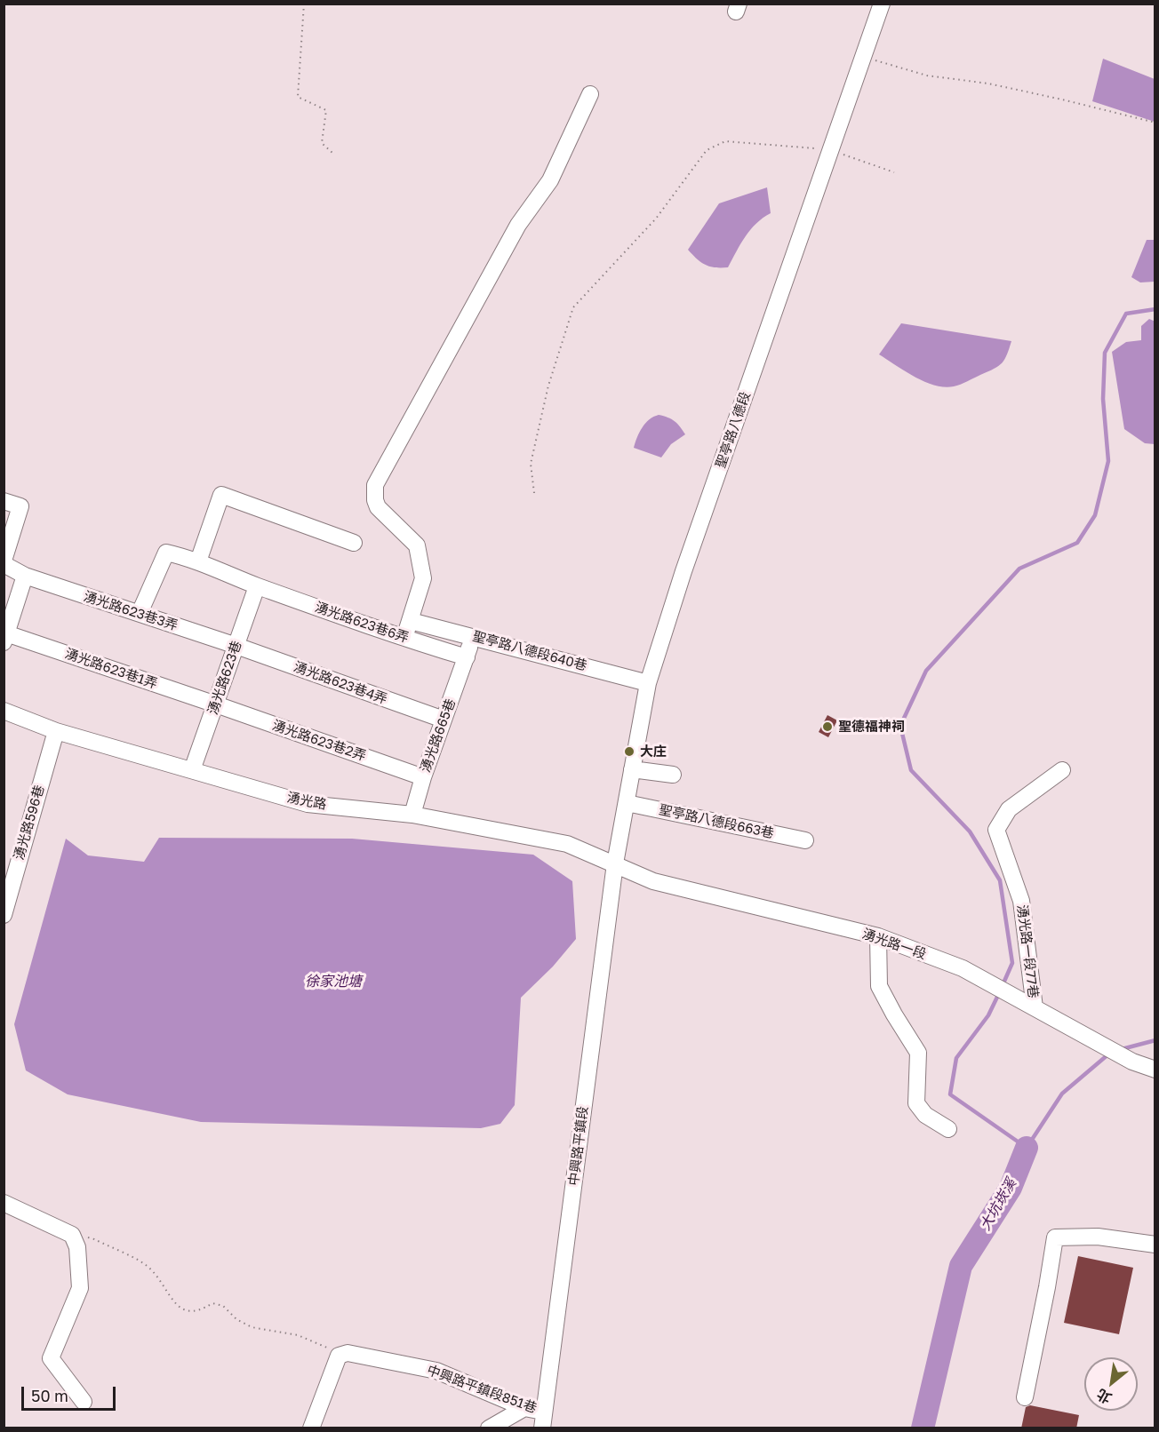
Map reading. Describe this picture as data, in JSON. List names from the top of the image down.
{
  "streets": {
    "street": [
      "聖亭路八德段",
      "湧光路623巷3弄",
      "湧光路623巷6弄",
      "聖亭路八德段640巷",
      "湧光路623巷1弄",
      "湧光路623巷",
      "湧光路623巷4弄",
      "湧光路665巷",
      "湧光路623巷2弄",
      "湧光路",
      "聖亭路八德段663巷",
      "湧光路596巷",
      "湧光路一段",
      "湧光路一段77巷",
      "中興路平鎮段",
      "中興路平鎮段851巷"
    ]
  },
  "crossings": [
    ["聖亭路八德段", "聖亭路八德段640巷"],
    ["聖亭路八德段", "湧光路"],
    ["聖亭路八德段", "聖亭路八德段663巷"],
    ["聖亭路八德段", "湧光路一段"],
    ["聖亭路八德段", "中興路平鎮段"],
    ["湧光路623巷3弄", "湧光路623巷6弄"],
    ["湧光路623巷3弄", "湧光路623巷"],
    ["湧光路623巷3弄", "湧光路623巷4弄"],
    ["湧光路623巷6弄", "湧光路623巷"],
    ["湧光路623巷6弄", "湧光路665巷"],
    ["聖亭路八德段640巷", "湧光路665巷"],
    ["湧光路623巷1弄", "湧光路623巷"],
    ["湧光路623巷1弄", "湧光路623巷2弄"],
    ["湧光路623巷", "湧光路623巷4弄"],
    ["湧光路623巷", "湧光路623巷2弄"],
    ["湧光路623巷", "湧光路"],
    ["湧光路623巷4弄", "湧光路665巷"],
    ["湧光路665巷", "湧光路623巷2弄"],
    ["湧光路665巷", "湧光路"],
    ["湧光路", "湧光路596巷"],
    ["湧光路", "湧光路一段"],
    ["湧光路", "中興路平鎮段"],
    ["湧光路一段", "湧光路一段77巷"],
    ["湧光路一段", "中興路平鎮段"],
    ["中興路平鎮段", "中興路平鎮段851巷"]
  ],
  "water": ["徐家池塘", "大坑崁溪"],
  "places": ["聖德福神祠", "大庄"],
  "scale_bar": "50 m",
  "north": "bottom left"
}
